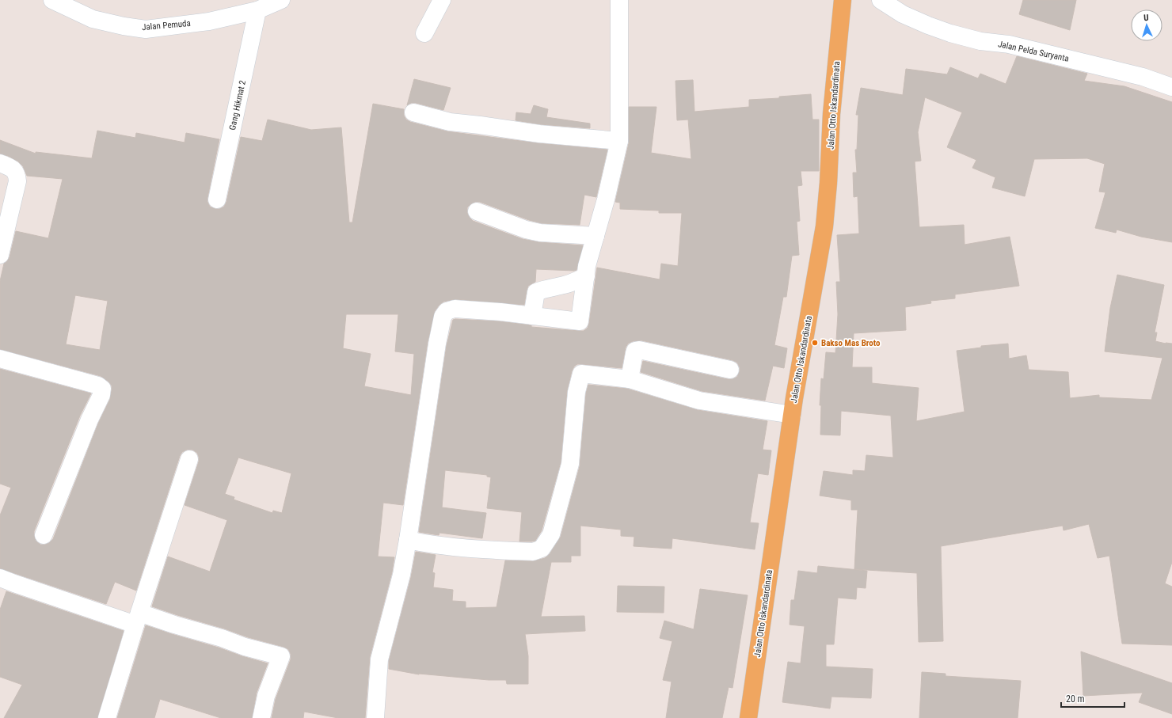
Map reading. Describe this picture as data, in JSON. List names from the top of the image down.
{
  "streets": {
    "main road": ["Jalan Otto Iskandardinata"],
    "street": ["Jalan Pemuda", "Jalan Pelda Suryanta", "Gang Hikmat 2"]
  },
  "crossings": [
    ["Jalan Pemuda", "Gang Hikmat 2"]
  ],
  "places": ["Bakso Mas Broto"],
  "scale_bar": "20 m",
  "north": "top"
}
